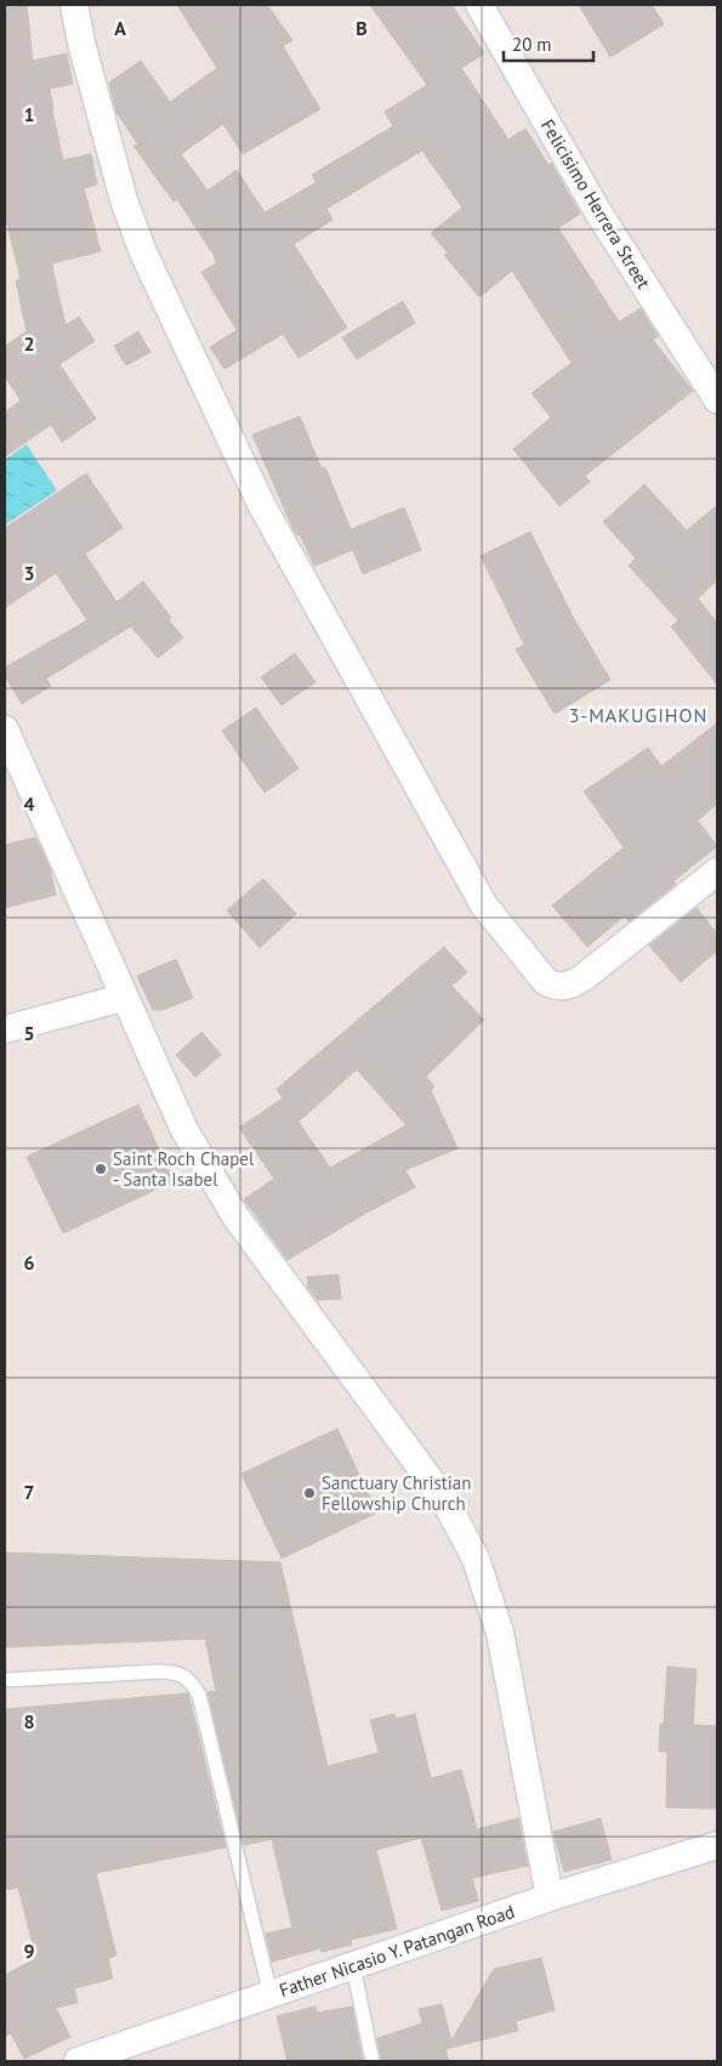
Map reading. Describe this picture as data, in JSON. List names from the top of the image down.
{
  "streets": {
    "street": ["Felicisimo Herrera Street", "Father Nicasio Y. Patangan Road"]
  },
  "districts": ["3-MAKUGIHON"],
  "places": ["Saint Roch Chapel - Santa Isabel", "Sanctuary Christian Fellowship Church"],
  "scale_bar": "20 m",
  "grid": {
    "columns": ["A", "B"],
    "rows": [
      "1",
      "2",
      "3",
      "4",
      "5",
      "6",
      "7",
      "8",
      "9"
    ]
  }
}
